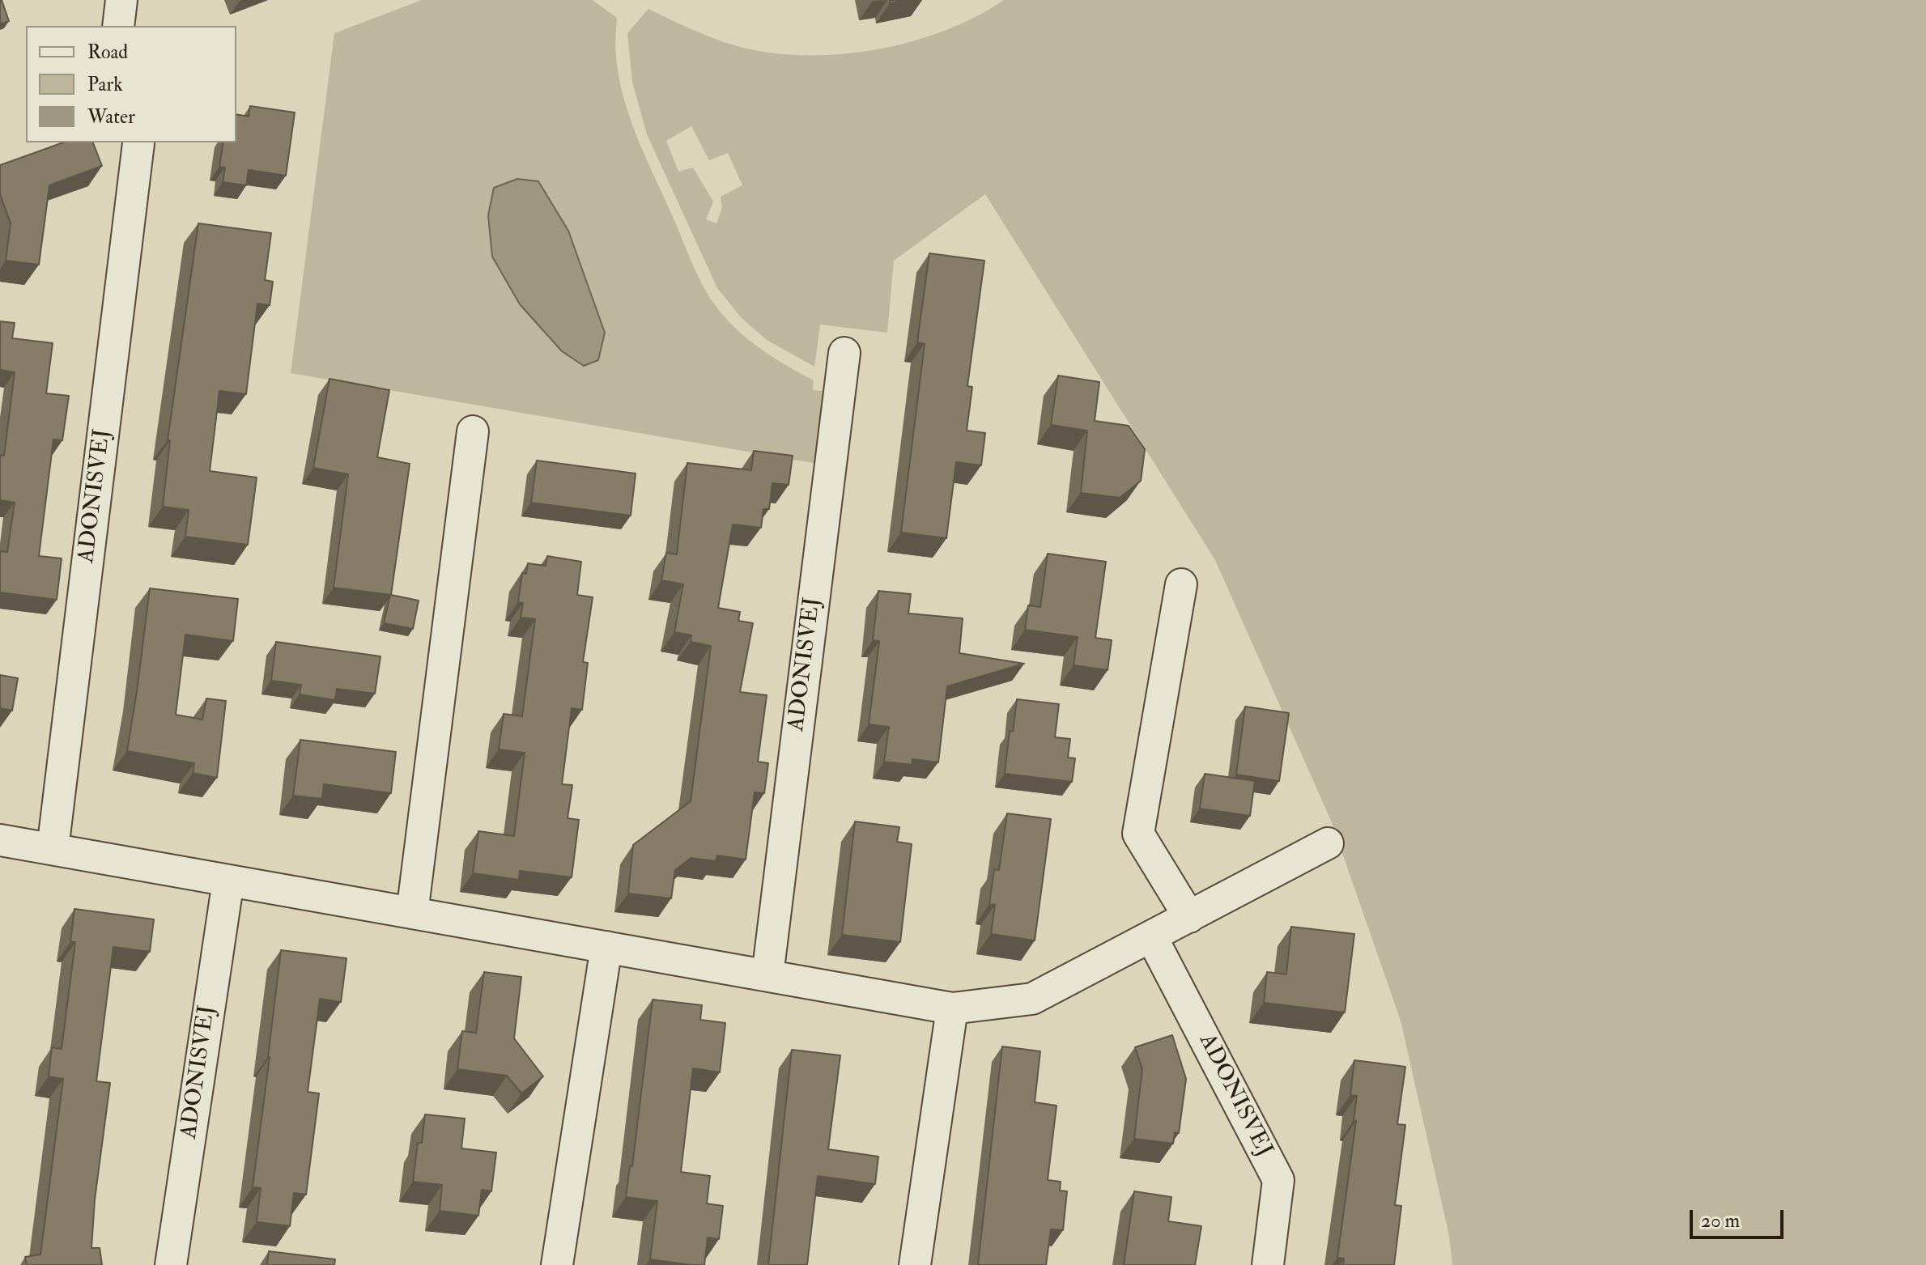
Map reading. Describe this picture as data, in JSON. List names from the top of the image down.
{
  "streets": {
    "street": ["ADONISVEJ"]
  },
  "legend": ["Road", "Park", "Water"],
  "scale_bar": "20 m"
}
